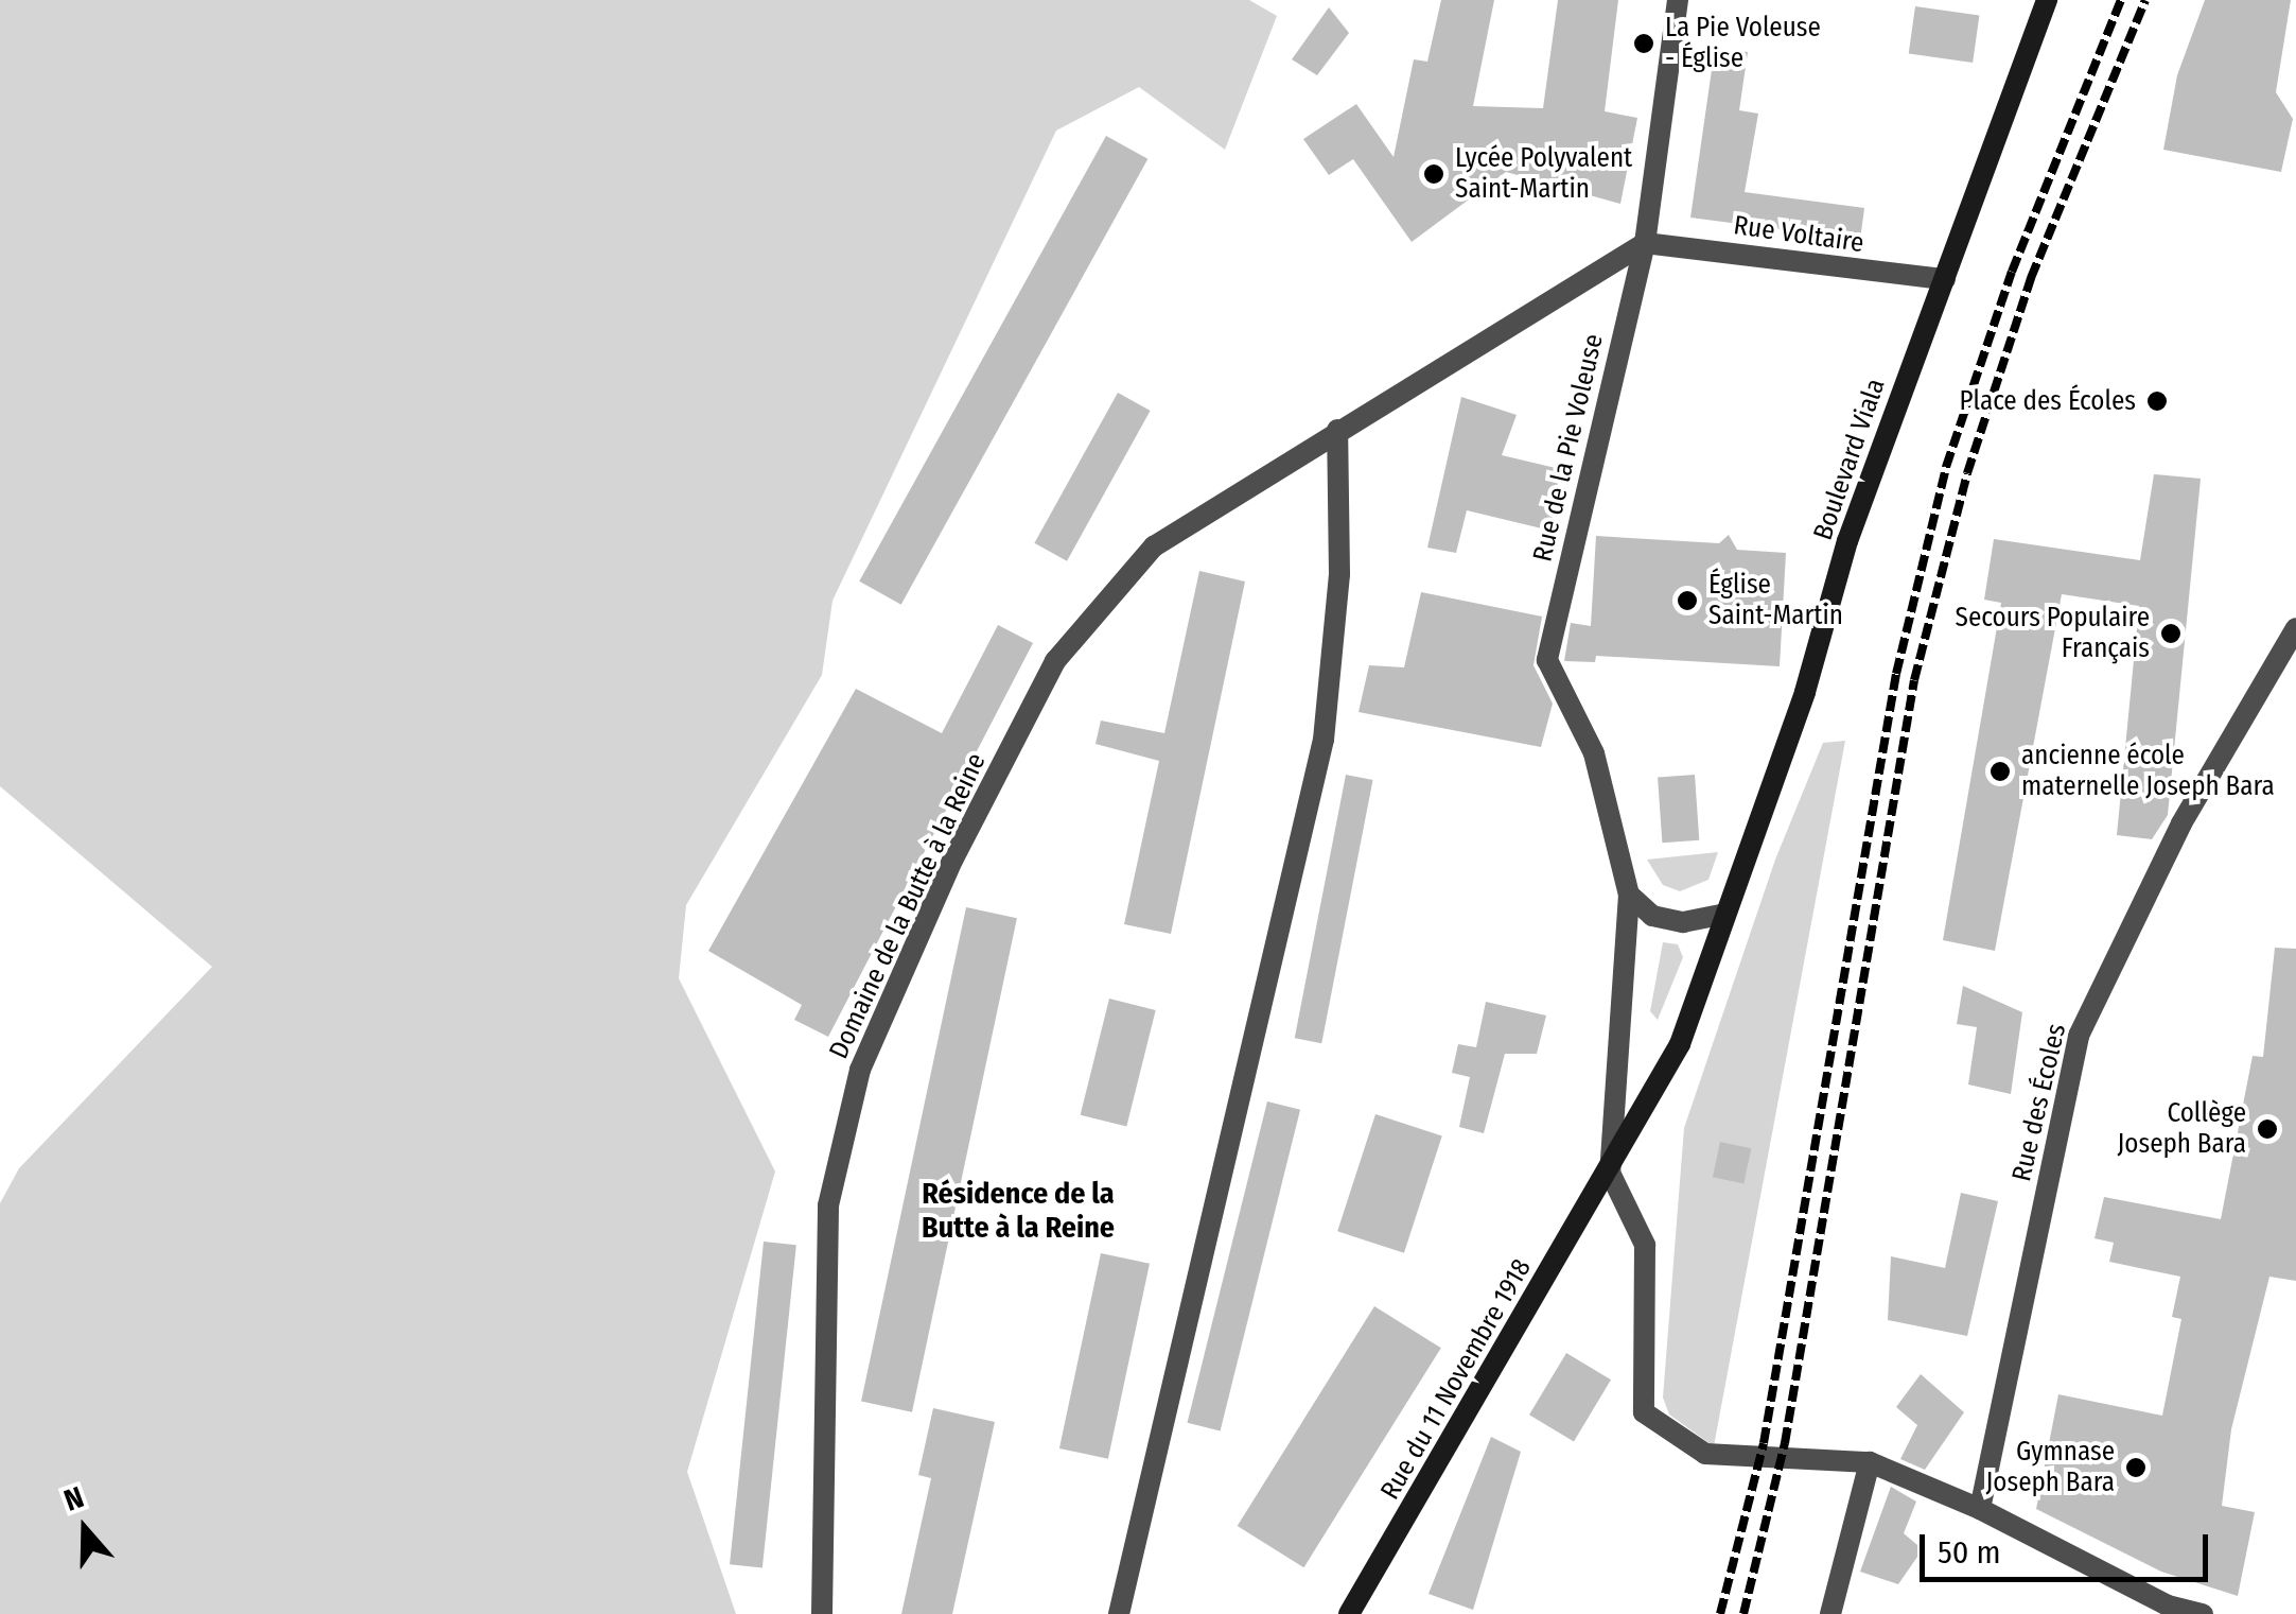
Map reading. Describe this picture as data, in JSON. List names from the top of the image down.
{
  "streets": {
    "street": [
      "Rue Voltaire",
      "Rue de la Pie Voleuse",
      "Boulevard Viala",
      "Domaine de la Butte à la Reine",
      "Rue des Écoles",
      "Rue du 11 Novembre 1918"
    ]
  },
  "crossings": [
    ["Rue Voltaire", "Rue de la Pie Voleuse"],
    ["Rue Voltaire", "Boulevard Viala"],
    ["Rue Voltaire", "Domaine de la Butte à la Reine"],
    ["Rue de la Pie Voleuse", "Boulevard Viala"],
    ["Rue de la Pie Voleuse", "Domaine de la Butte à la Reine"],
    ["Rue de la Pie Voleuse", "Rue du 11 Novembre 1918"],
    ["Boulevard Viala", "Rue du 11 Novembre 1918"]
  ],
  "districts": ["Résidence de la Butte à la Reine"],
  "places": [
    "La Pie Voleuse - Église",
    "Lycée Polyvalent Saint-Martin",
    "Place des Écoles",
    "Église Saint-Martin",
    "Secours Populaire Français",
    "ancienne école maternelle Joseph Bara",
    "Collège Joseph Bara",
    "Gymnase Joseph Bara"
  ],
  "scale_bar": "50 m",
  "north": "top"
}
